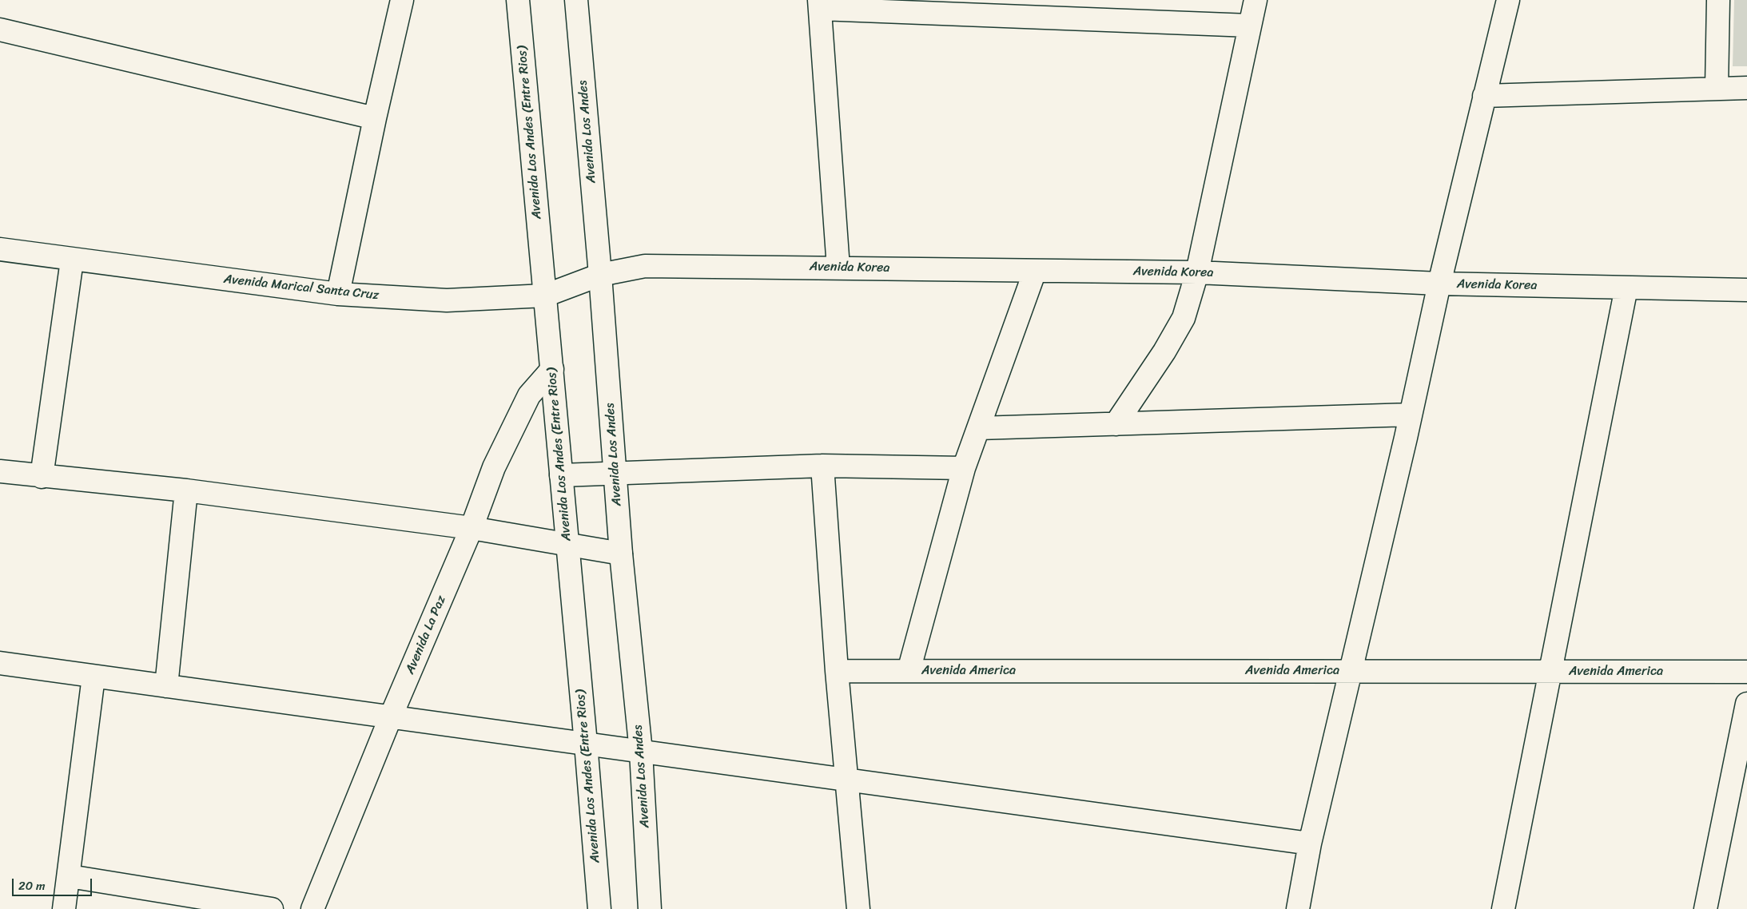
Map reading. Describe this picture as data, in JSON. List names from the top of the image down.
{
  "streets": {
    "street": [
      "Avenida Los Andes",
      "Avenida Los Andes (Entre Rios)",
      "Avenida Korea",
      "Avenida Marical Santa Cruz",
      "Avenida La Paz",
      "Avenida America"
    ]
  },
  "crossings": [
    ["Avenida Los Andes", "Avenida Korea"],
    ["Avenida Los Andes", "Avenida Marical Santa Cruz"],
    ["Avenida Los Andes (Entre Rios)", "Avenida Marical Santa Cruz"],
    ["Avenida Los Andes (Entre Rios)", "Avenida La Paz"],
    ["Avenida Korea", "Avenida Marical Santa Cruz"]
  ],
  "scale_bar": "20 m"
}
